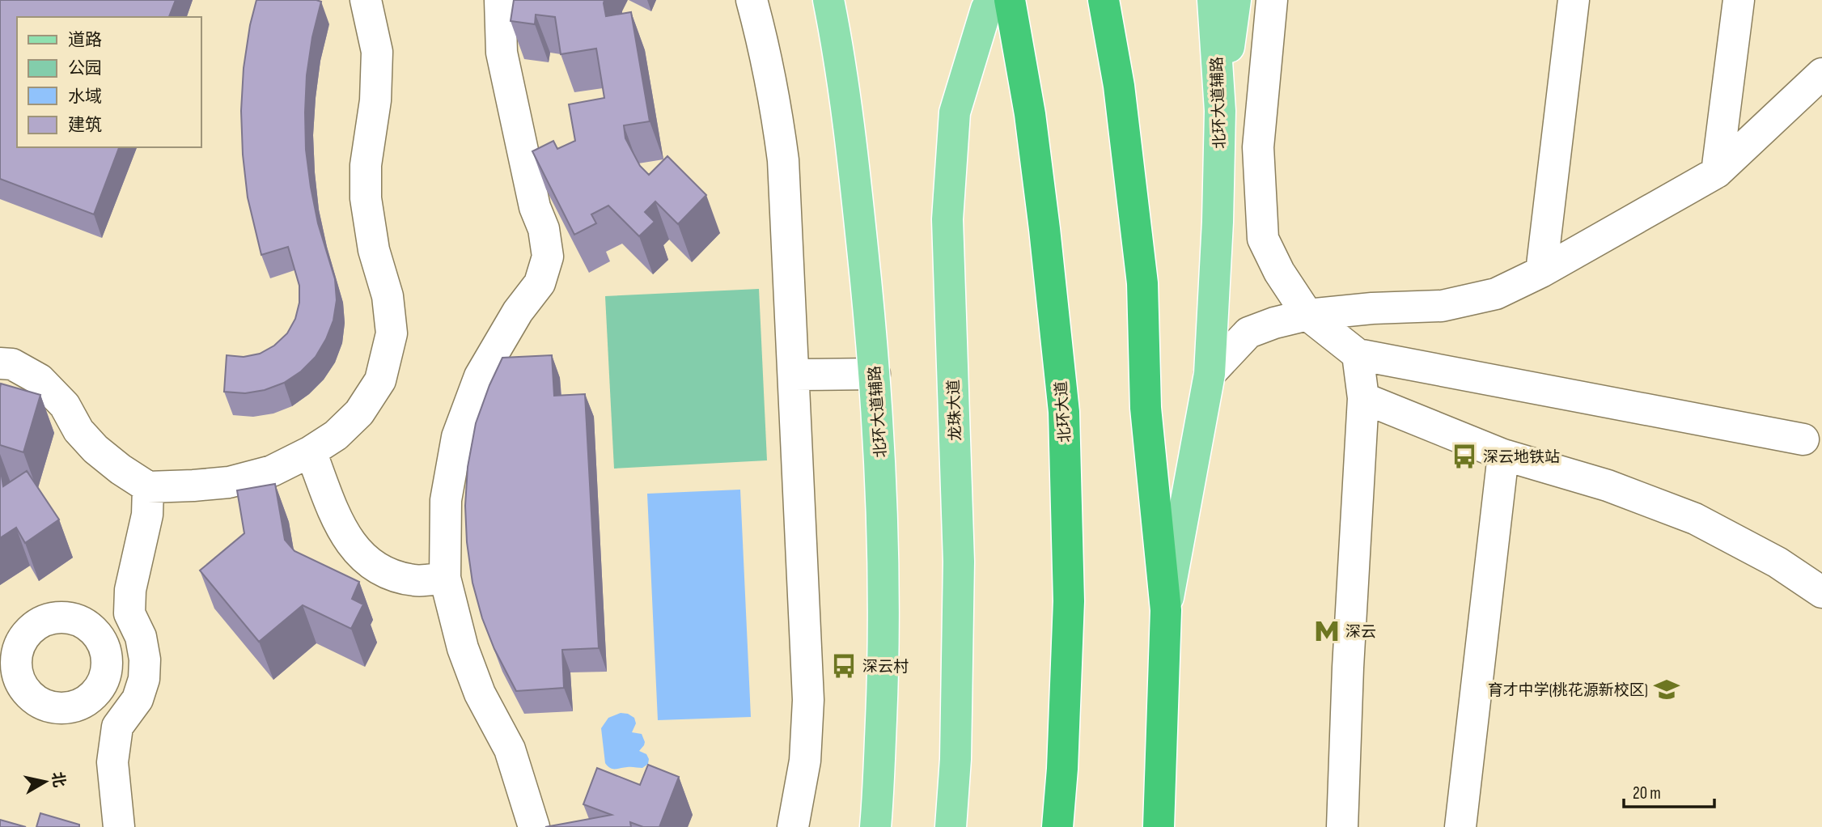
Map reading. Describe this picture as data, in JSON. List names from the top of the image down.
{
  "streets": {
    "highway": ["北环大道"],
    "main road": ["北环大道辅路", "龙珠大道"]
  },
  "places": {
    "bus stop": ["深云地铁站", "深云村"],
    "metro station": ["深云"],
    "school or university": ["育才中学(桃花源新校区)"]
  },
  "legend": [
    "道路",
    "公园",
    "水域",
    "建筑"
  ],
  "scale_bar": "20 m",
  "north": "right"
}
